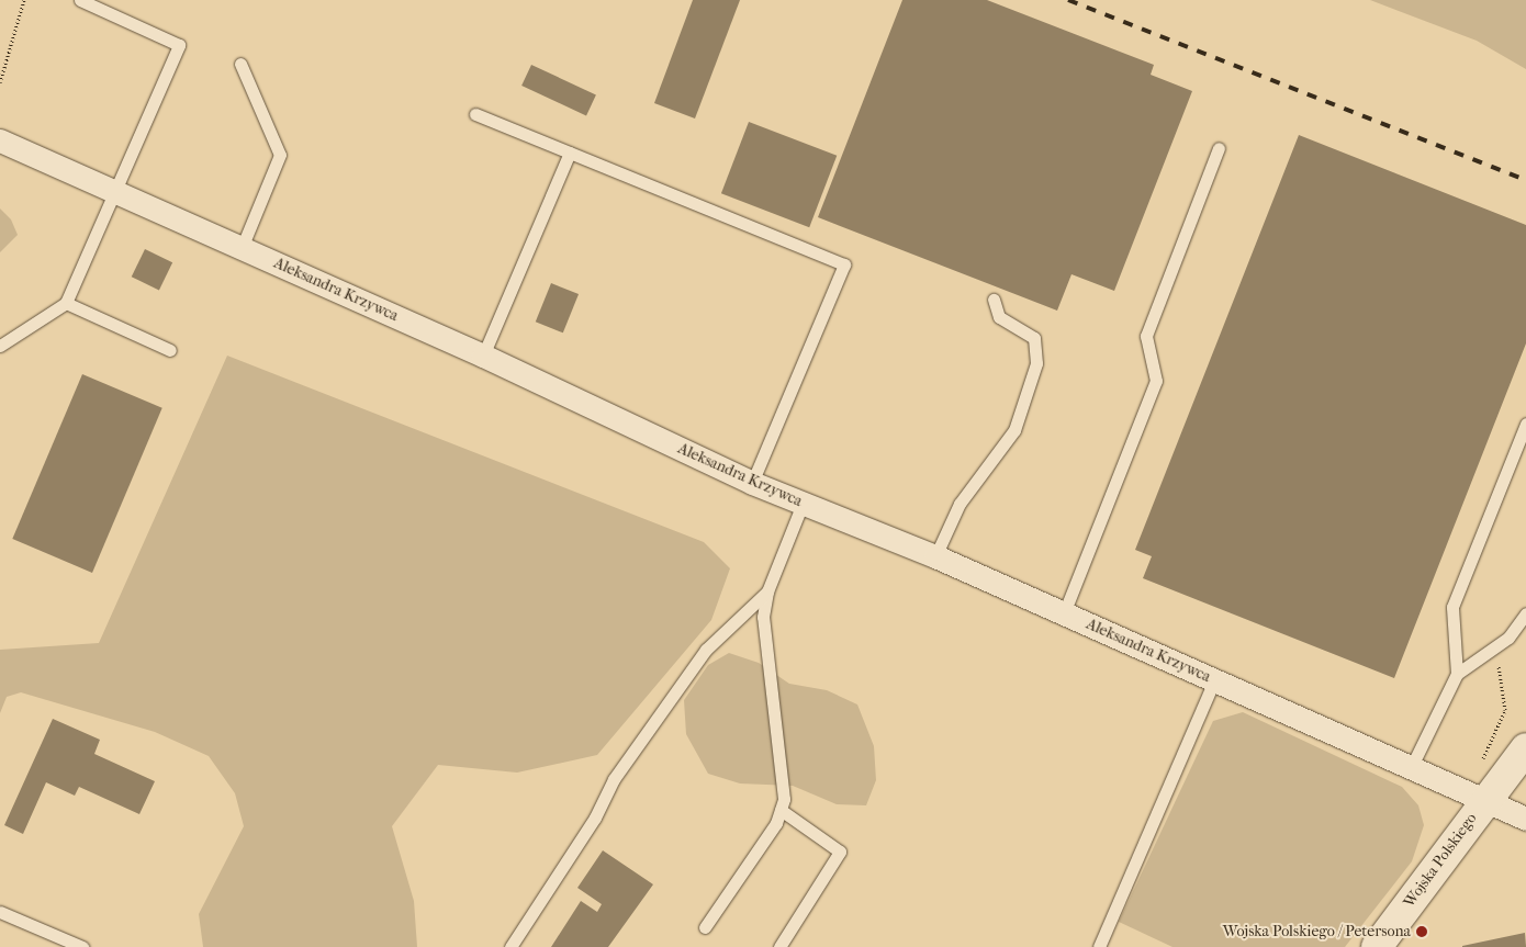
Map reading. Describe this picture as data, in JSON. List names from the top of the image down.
{
  "streets": {
    "street": ["Aleksandra Krzywca", "Wojska Polskiego"]
  },
  "crossings": [
    ["Aleksandra Krzywca", "Wojska Polskiego"]
  ],
  "places": ["Wojska Polskiego / Petersona"]
}
